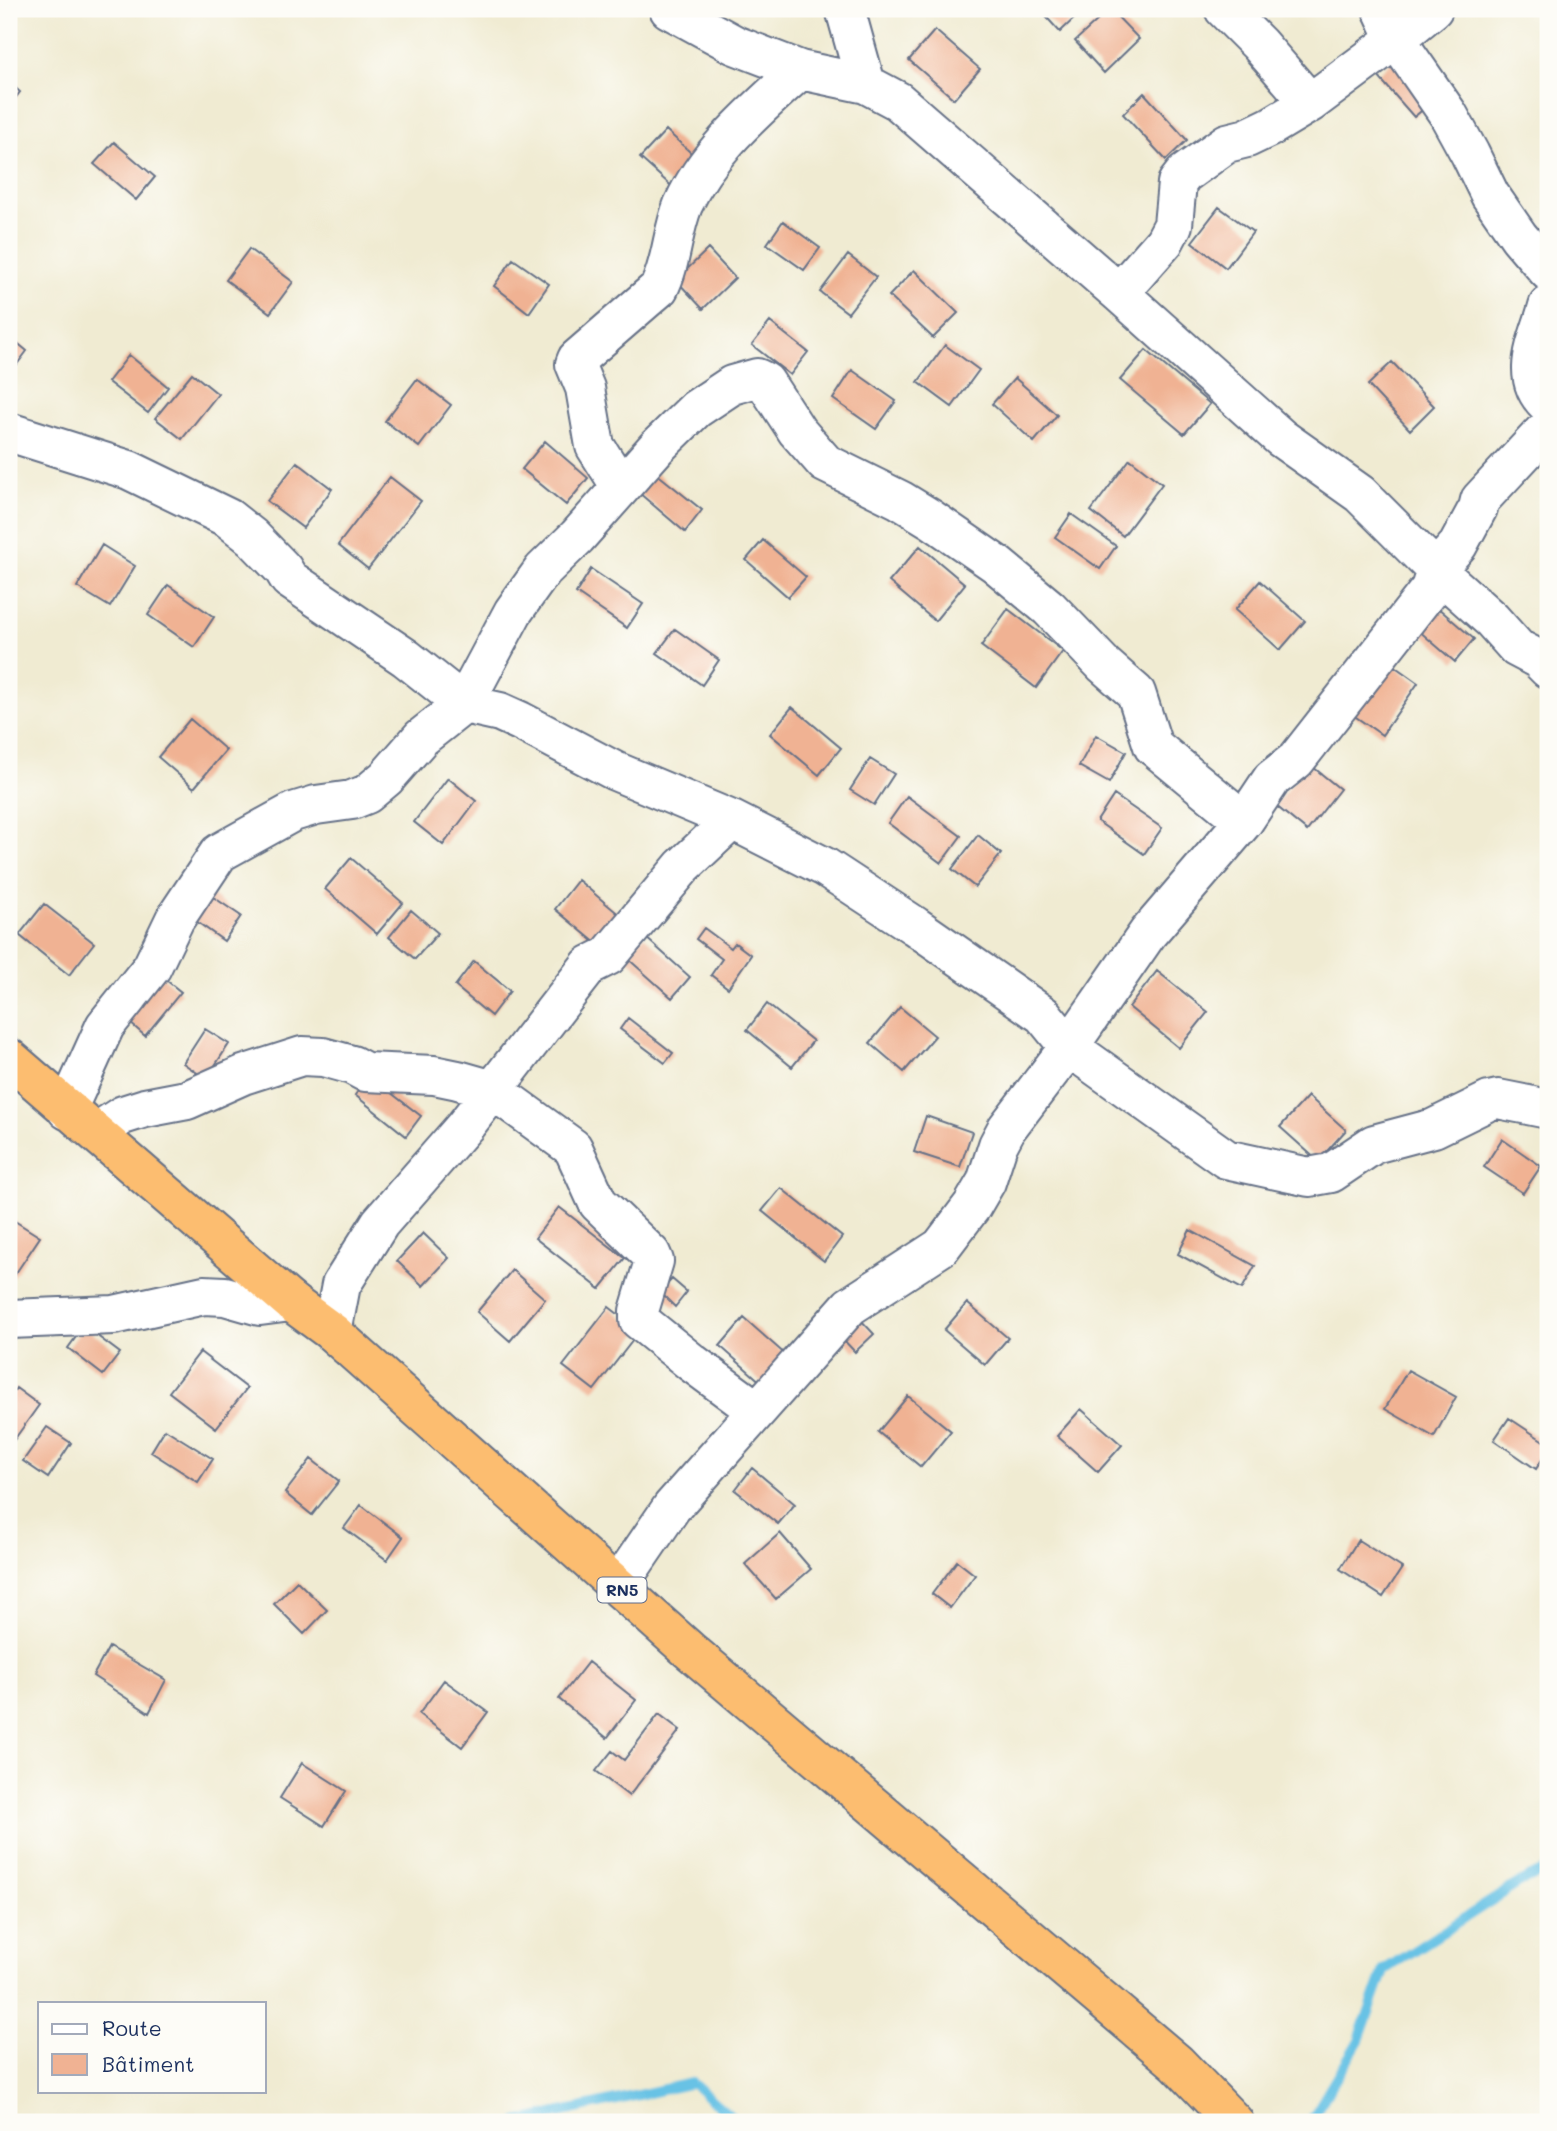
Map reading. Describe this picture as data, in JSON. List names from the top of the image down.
{
  "streets": {
    "highway": ["RN5"]
  },
  "legend": ["Route", "Bâtiment"]
}
